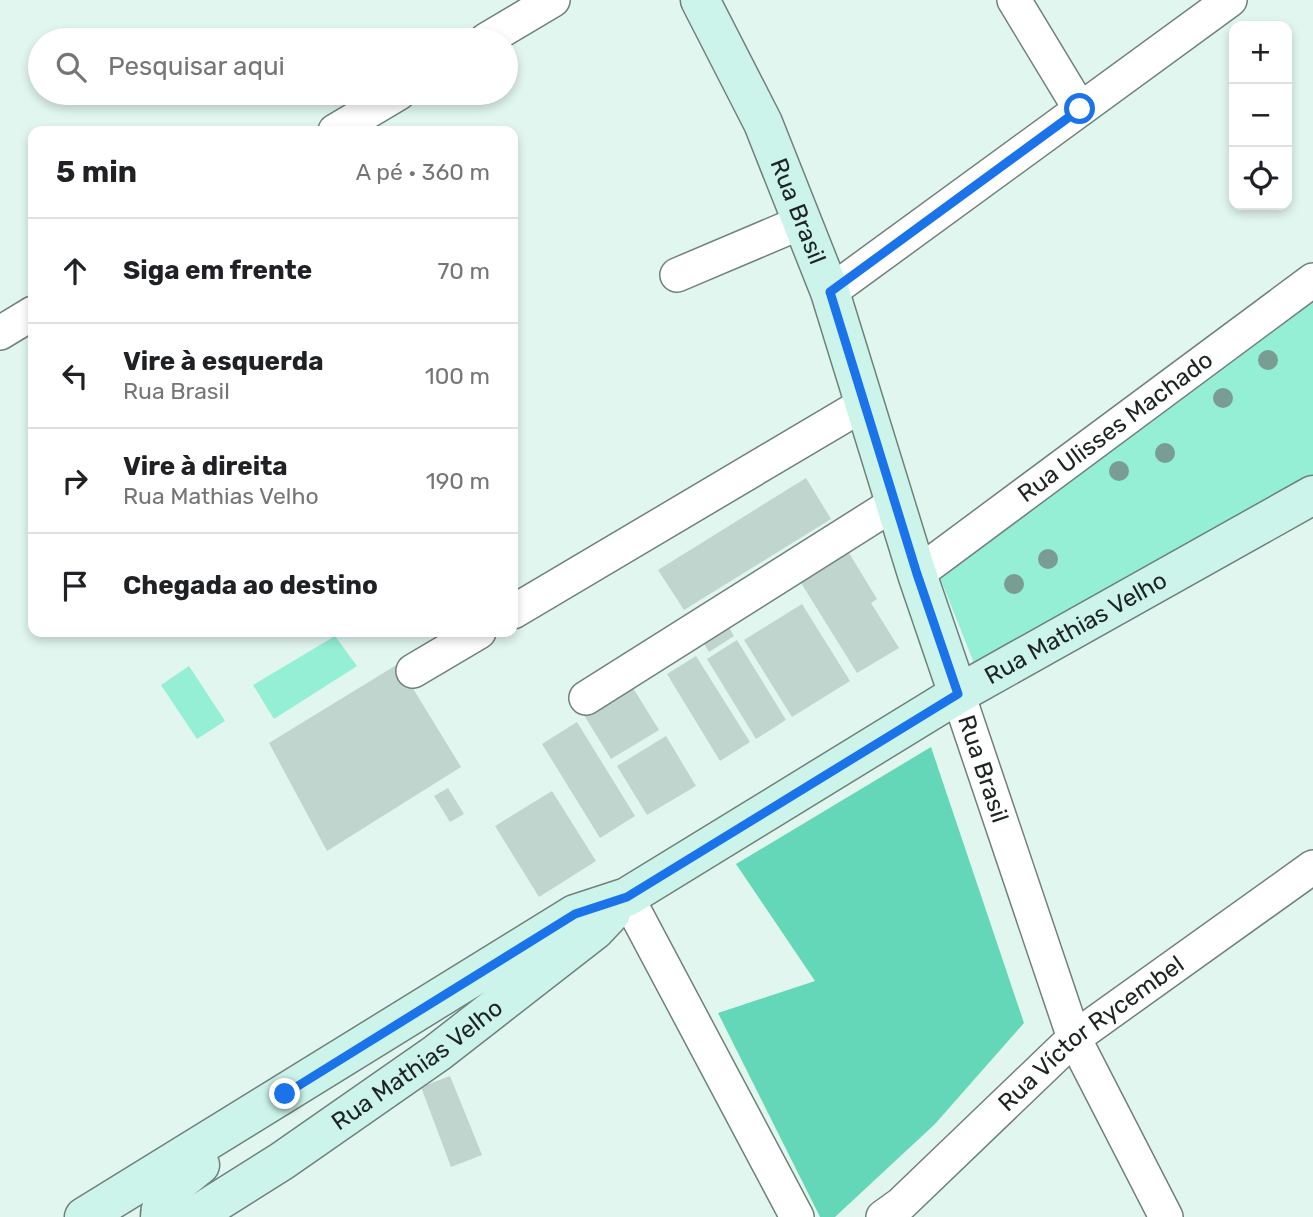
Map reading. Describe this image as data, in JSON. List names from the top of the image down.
{
  "streets": {
    "street": [
      "Rua Brasil",
      "Rua Ulisses Machado",
      "Rua Mathias Velho",
      "Rua Víctor Rycembel"
    ]
  },
  "crossings": [
    ["Rua Brasil", "Rua Ulisses Machado"],
    ["Rua Brasil", "Rua Mathias Velho"],
    ["Rua Brasil", "Rua Víctor Rycembel"]
  ],
  "page": {
    "map_buttons": ["+", "−"],
    "search": "Pesquisar aqui",
    "heading": ["5 min", "A pé · 360 m"],
    "list": [
      ["Siga em frente", "70 m"],
      ["Vire à esquerda", "Rua Brasil", "100 m"],
      ["Vire à direita", "Rua Mathias Velho", "190 m"],
      "Chegada ao destino"
    ]
  }
}
